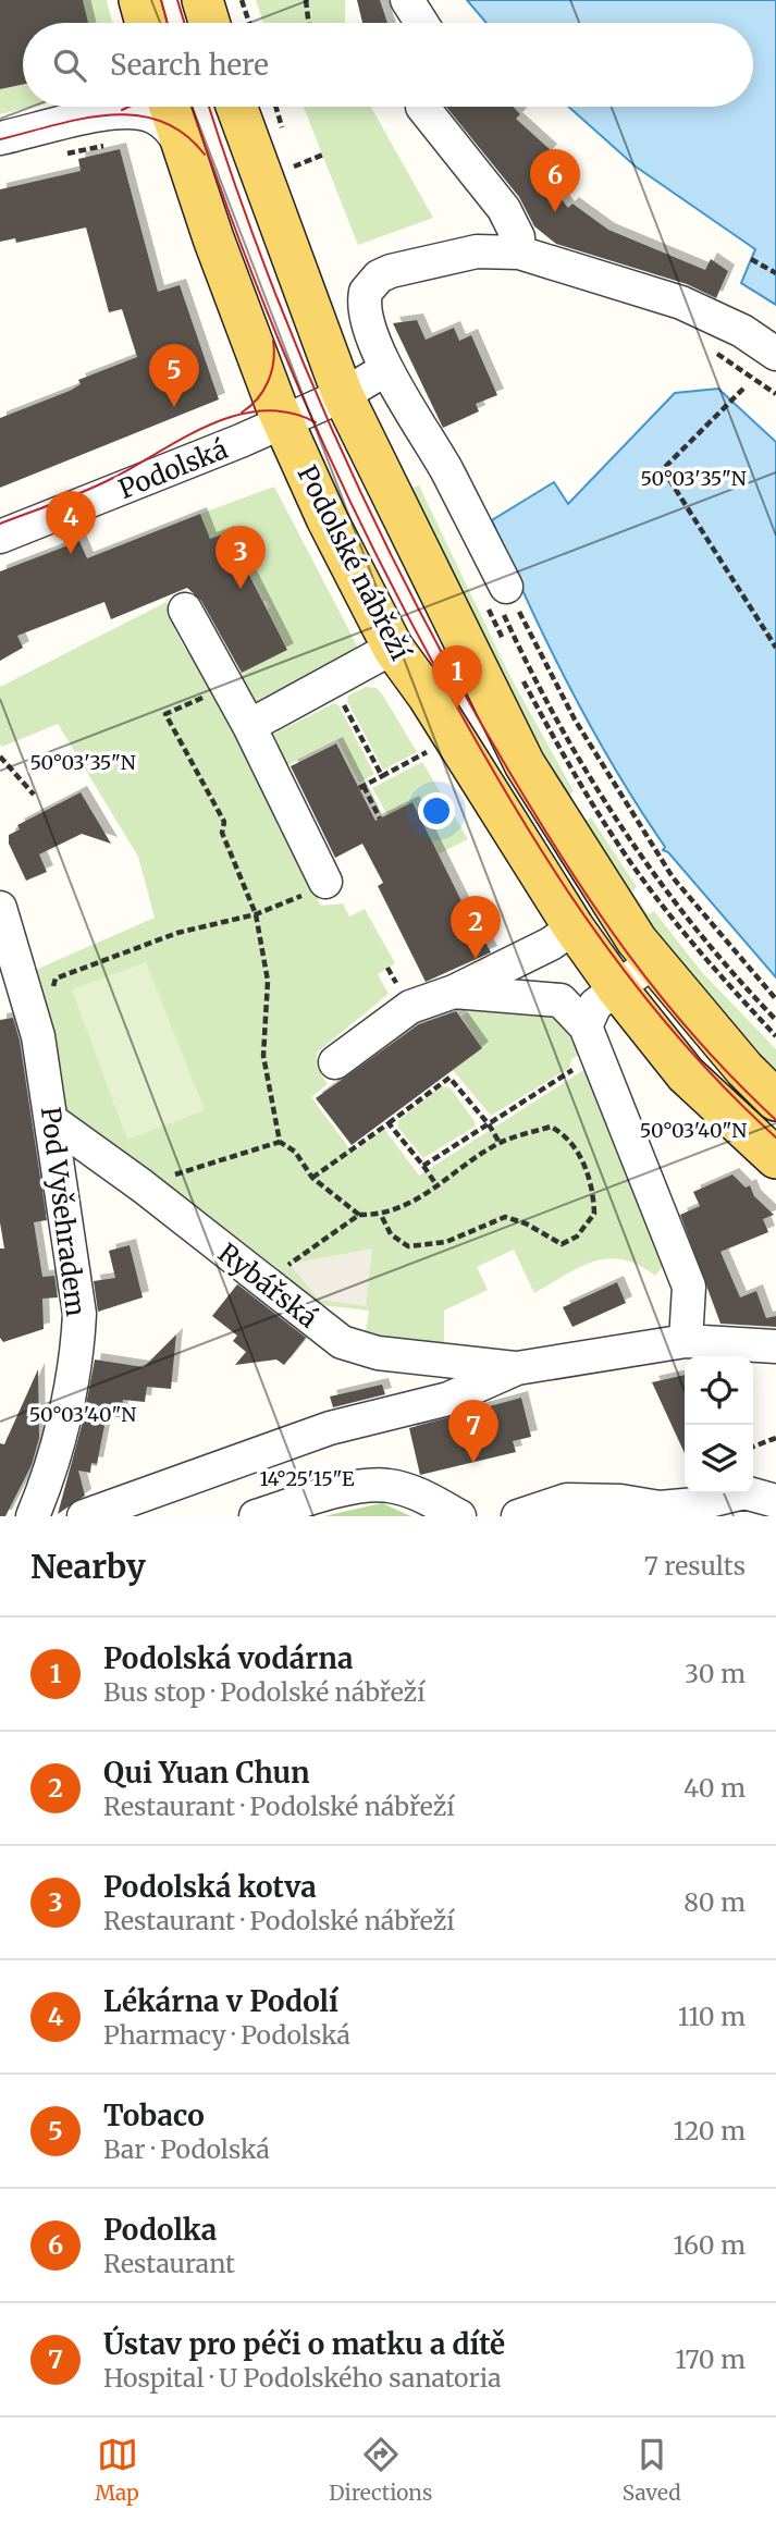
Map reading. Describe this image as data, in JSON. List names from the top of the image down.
{
  "streets": {
    "main road": ["Podolské nábřeží"],
    "street": ["Podolská", "Pod Vyšehradem", "Rybářská"]
  },
  "crossings": [
    ["Podolská", "Podolské nábřeží"],
    ["Pod Vyšehradem", "Rybářská"]
  ],
  "page": {
    "search": "Search here",
    "pins": [
      "6",
      "5",
      "4",
      "3",
      "1",
      "2",
      "7"
    ],
    "heading": ["Nearby", "7 results"],
    "list": [
      {
        "mark": "1",
        "name": "Podolská vodárna",
        "note": "Bus stop · Podolské nábřeží",
        "value": "30 m"
      },
      {
        "mark": "2",
        "name": "Qui Yuan Chun",
        "note": "Restaurant · Podolské nábřeží",
        "value": "40 m"
      },
      {
        "mark": "3",
        "name": "Podolská kotva",
        "note": "Restaurant · Podolské nábřeží",
        "value": "80 m"
      },
      {
        "mark": "4",
        "name": "Lékárna v Podolí",
        "note": "Pharmacy · Podolská",
        "value": "110 m"
      },
      {
        "mark": "5",
        "name": "Tobaco",
        "note": "Bar · Podolská",
        "value": "120 m"
      },
      {
        "mark": "6",
        "name": "Podolka",
        "note": "Restaurant",
        "value": "160 m"
      },
      {
        "mark": "7",
        "name": "Ústav pro péči o matku a dítě",
        "note": "Hospital · U Podolského sanatoria",
        "value": "170 m"
      }
    ],
    "nav": ["Map", "Directions", "Saved"]
  },
  "coordinates": ["50°03'35\"N", "50°03'40\"N", "14°25'15\"E"]
}
